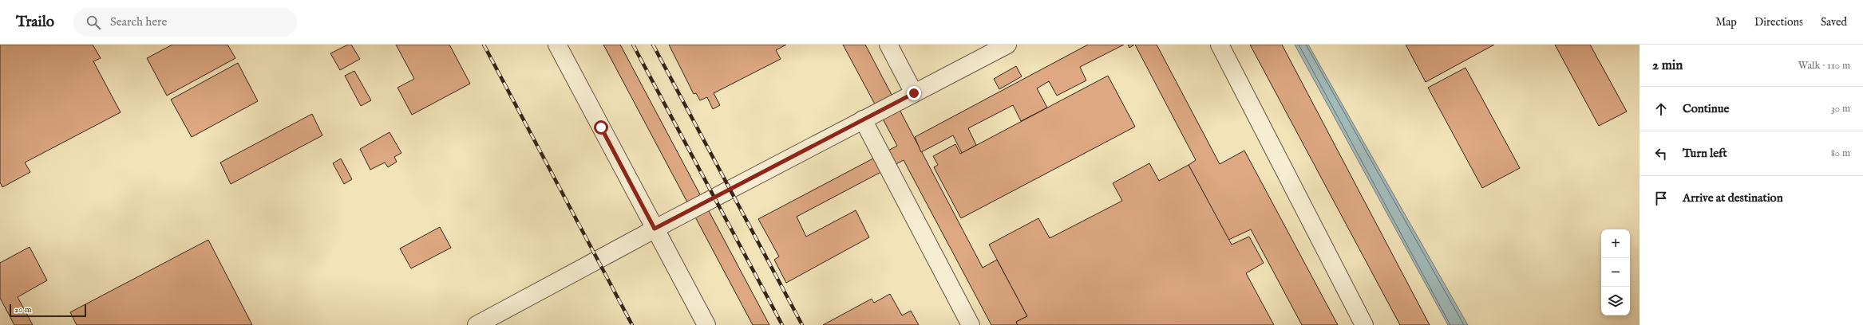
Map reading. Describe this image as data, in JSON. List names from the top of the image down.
{
  "scale_bar": "20 m",
  "page": {
    "header": "Trailo",
    "search": "Search here",
    "nav": ["Map", "Directions", "Saved"],
    "heading": ["2 min", "Walk · 110 m"],
    "list": [
      ["Continue", "30 m"],
      ["Turn left", "80 m"],
      "Arrive at destination"
    ],
    "map_buttons": ["+", "−"],
    "scale": "20 m"
  }
}
